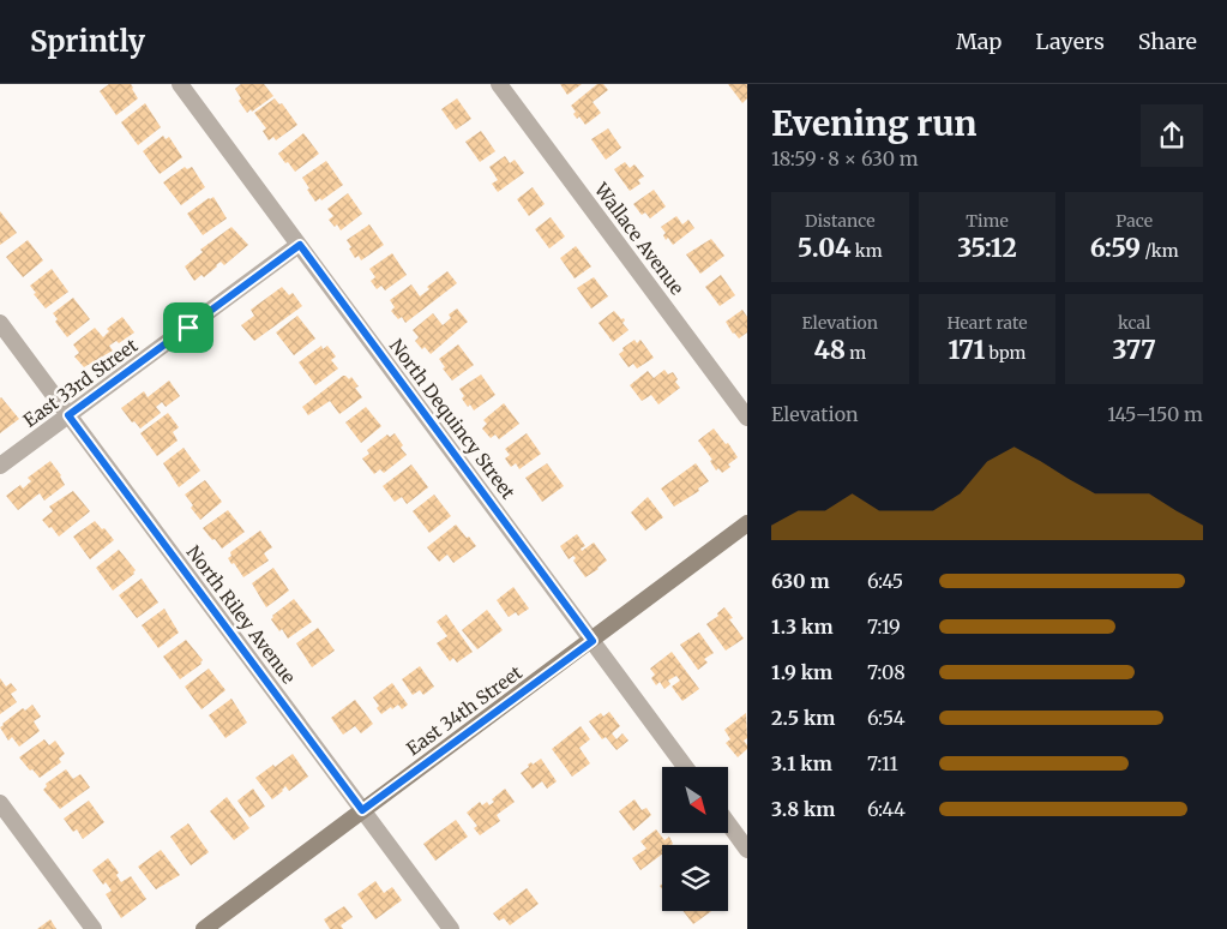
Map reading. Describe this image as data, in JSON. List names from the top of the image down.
{
  "streets": {
    "main road": ["East 34th Street"],
    "street": [
      "Wallace Avenue",
      "East 33rd Street",
      "North Dequincy Street",
      "North Riley Avenue"
    ]
  },
  "crossings": [
    ["East 33rd Street", "North Dequincy Street"],
    ["East 33rd Street", "North Riley Avenue"],
    ["North Dequincy Street", "East 34th Street"],
    ["North Riley Avenue", "East 34th Street"]
  ],
  "north": "bottom right",
  "page": {
    "header": "Sprintly",
    "nav": ["Map", "Layers", "Share"],
    "heading": ["Evening run", "18:59 · 8 × 630 m"],
    "stats": [
      ["Distance", "5.04 km"],
      ["Time", "35:12"],
      ["Pace", "6:59 /km"],
      ["Elevation", "48 m"],
      ["Heart rate", "171 bpm"],
      ["kcal", "377"]
    ],
    "chart": ["Elevation", "145–150 m"],
    "list": [
      {
        "name": "630 m",
        "note": "6:45"
      },
      {
        "name": "1.3 km",
        "note": "7:19"
      },
      {
        "name": "1.9 km",
        "note": "7:08"
      },
      {
        "name": "2.5 km",
        "note": "6:54"
      },
      {
        "name": "3.1 km",
        "note": "7:11"
      },
      {
        "name": "3.8 km",
        "note": "6:44"
      }
    ]
  }
}
